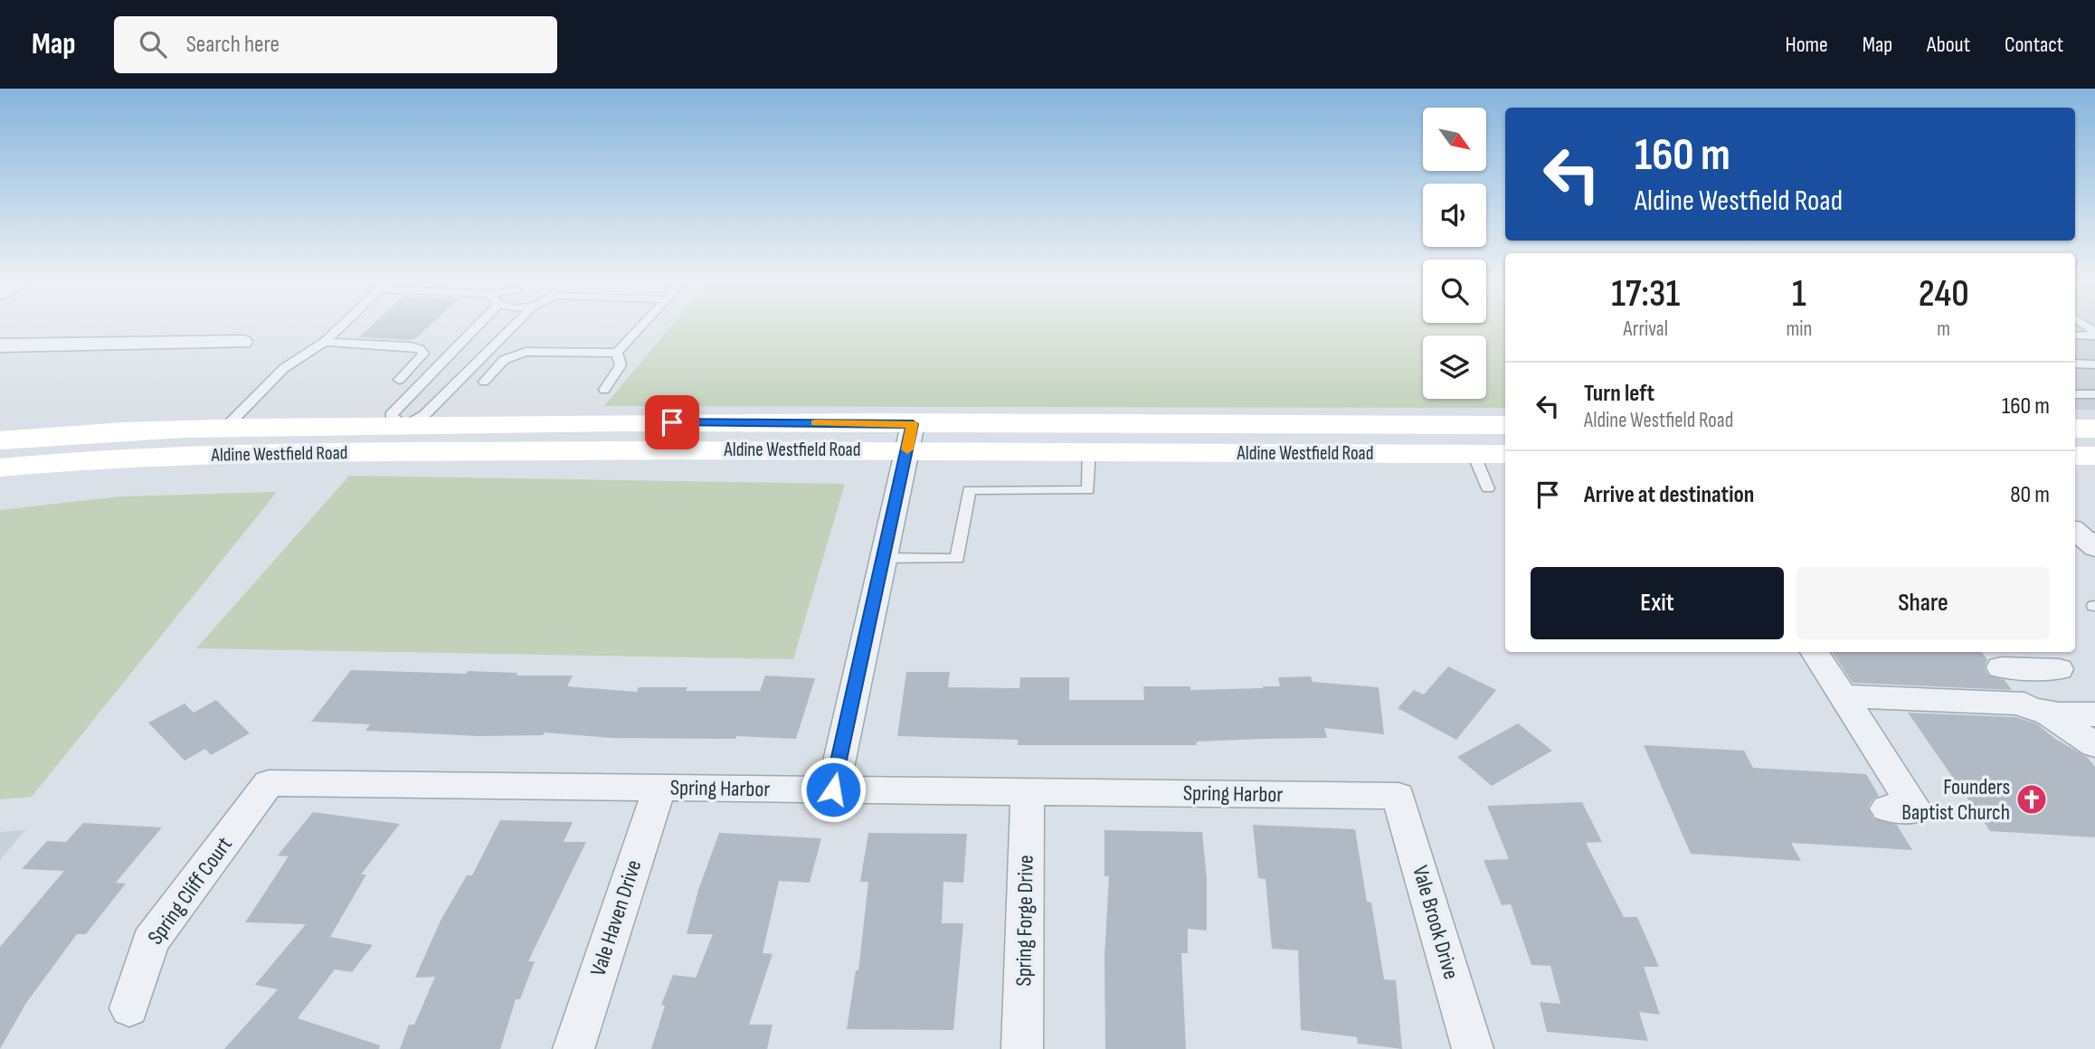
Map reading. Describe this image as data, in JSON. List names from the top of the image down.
{
  "streets": {
    "main road": ["Aldine Westfield Road"],
    "street": [
      "Spring Harbor",
      "Spring Cliff Court",
      "Vale Haven Drive",
      "Spring Forge Drive",
      "Vale Brook Drive"
    ]
  },
  "crossings": [
    ["Spring Harbor", "Spring Cliff Court"],
    ["Spring Harbor", "Vale Haven Drive"],
    ["Spring Harbor", "Spring Forge Drive"],
    ["Spring Harbor", "Vale Brook Drive"]
  ],
  "places": {
    "church": ["Founders Baptist Church"]
  },
  "north": "bottom right",
  "page": {
    "header": "Map",
    "search": "Search here",
    "nav": [
      "Home",
      "Map",
      "About",
      "Contact"
    ],
    "turn": ["160 m", "Aldine Westfield Road"],
    "eta": [
      "17:31",
      "Arrival",
      "1",
      "min",
      "240",
      "m"
    ],
    "list": [
      {
        "name": "Turn left",
        "note": "Aldine Westfield Road",
        "value": "160 m"
      },
      {
        "name": "Arrive at destination",
        "value": "80 m"
      }
    ],
    "buttons": ["Exit", "Share"]
  }
}
